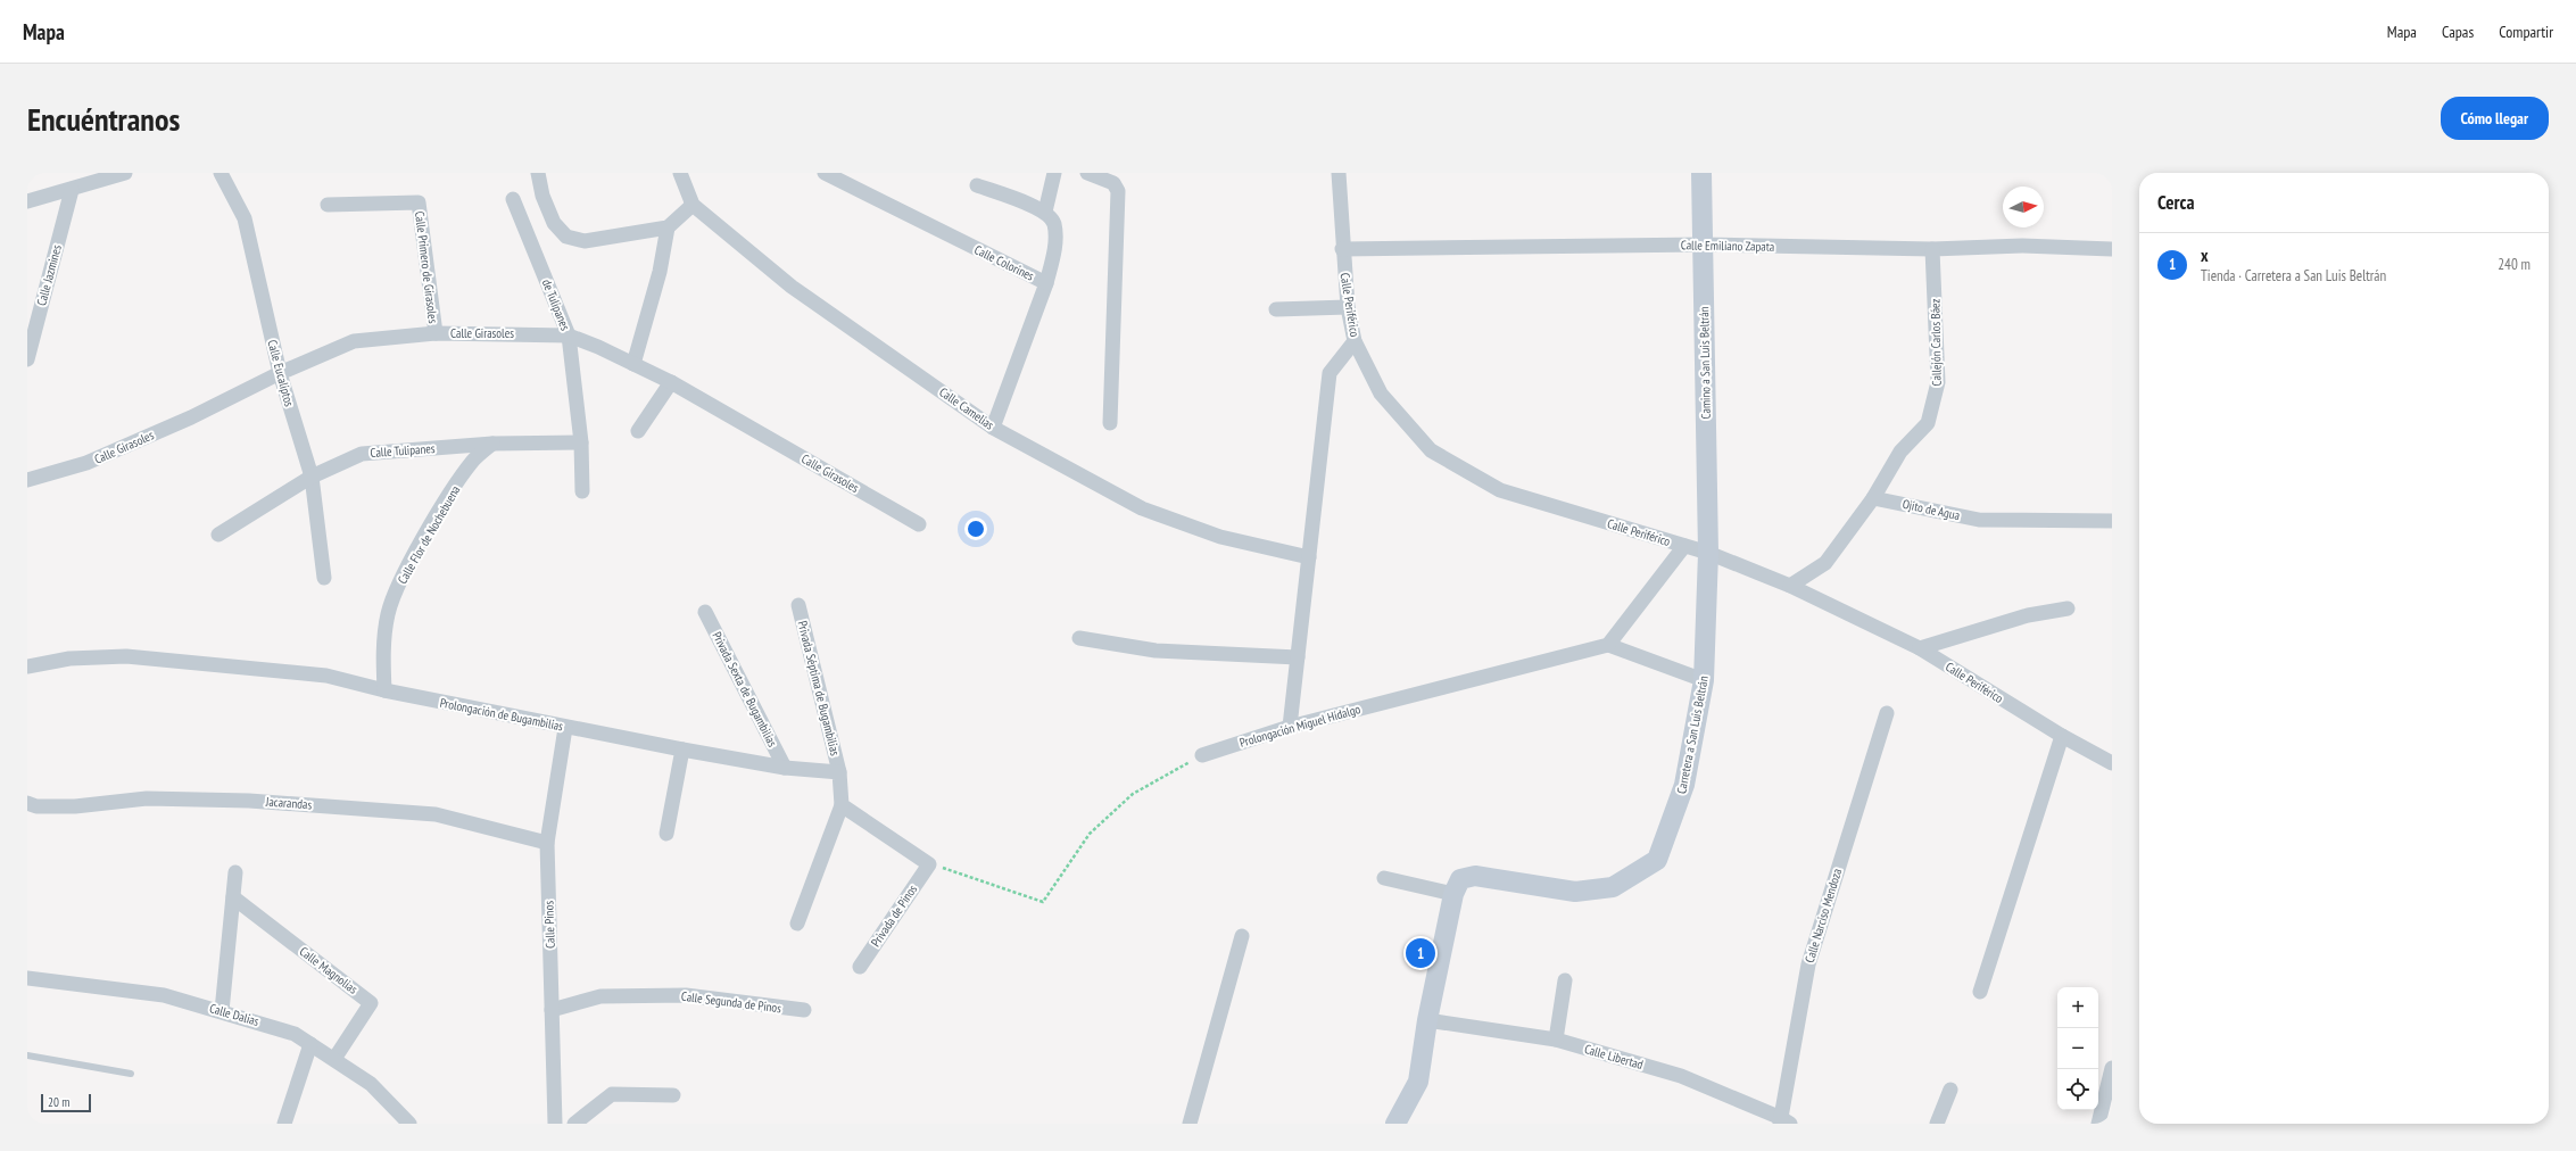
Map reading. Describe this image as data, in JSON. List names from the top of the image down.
{
  "streets": {
    "main road": ["Camino a San Luis Beltrán", "Carretera a San Luis Beltrán"],
    "street": [
      "Calle Emiliano Zapata",
      "Calle Colorines",
      "Calle Primero de Girasoles",
      "Calle Jazmines",
      "de Tulipanes",
      "Calle Periférico",
      "Calle Girasoles",
      "Callejón Carlos Báez",
      "Calle Eucaliptos",
      "Calle Camelias",
      "Calle Tulipanes",
      "Ojito de Agua",
      "Calle Flor de Nochebuena",
      "Privada Séptima de Bugambilias",
      "Privada Sexta de Bugambilias",
      "Prolongación de Bugambilias",
      "Prolongación Miguel Hidalgo",
      "Jacarandas",
      "Privada de Pinos",
      "Calle Narciso Mendoza",
      "Calle Pinos",
      "Calle Magnolias",
      "Calle Segunda de Pinos",
      "Calle Dalias",
      "Calle Libertad"
    ]
  },
  "crossings": [
    ["Calle Emiliano Zapata", "Calle Periférico"],
    ["Calle Emiliano Zapata", "Callejón Carlos Báez"],
    ["Calle Emiliano Zapata", "Camino a San Luis Beltrán"],
    ["Calle Colorines", "Calle Camelias"],
    ["Calle Primero de Girasoles", "Calle Girasoles"],
    ["de Tulipanes", "Calle Girasoles"],
    ["de Tulipanes", "Calle Tulipanes"],
    ["Calle Periférico", "Camino a San Luis Beltrán"],
    ["Calle Periférico", "Carretera a San Luis Beltrán"],
    ["Calle Girasoles", "Calle Eucaliptos"],
    ["Callejón Carlos Báez", "Ojito de Agua"],
    ["Camino a San Luis Beltrán", "Carretera a San Luis Beltrán"],
    ["Calle Eucaliptos", "Calle Tulipanes"],
    ["Calle Tulipanes", "Calle Flor de Nochebuena"],
    ["Calle Flor de Nochebuena", "Prolongación de Bugambilias"],
    ["Privada Séptima de Bugambilias", "Prolongación de Bugambilias"],
    ["Privada Sexta de Bugambilias", "Prolongación de Bugambilias"],
    ["Prolongación de Bugambilias", "Calle Pinos"],
    ["Carretera a San Luis Beltrán", "Calle Libertad"],
    ["Jacarandas", "Calle Pinos"],
    ["Calle Narciso Mendoza", "Calle Libertad"],
    ["Calle Pinos", "Calle Segunda de Pinos"],
    ["Calle Magnolias", "Calle Dalias"]
  ],
  "scale_bar": "20 m",
  "north": "right",
  "page": {
    "header": "Mapa",
    "nav": ["Mapa", "Capas", "Compartir"],
    "buttons": "Cómo llegar",
    "title": "Encuéntranos",
    "heading": "Cerca",
    "list": [
      {
        "mark": "1",
        "name": "x",
        "note": "Tienda · Carretera a San Luis Beltrán",
        "value": "240 m"
      }
    ],
    "pins": "1",
    "map_buttons": ["+", "−"],
    "scale": "20 m"
  }
}
